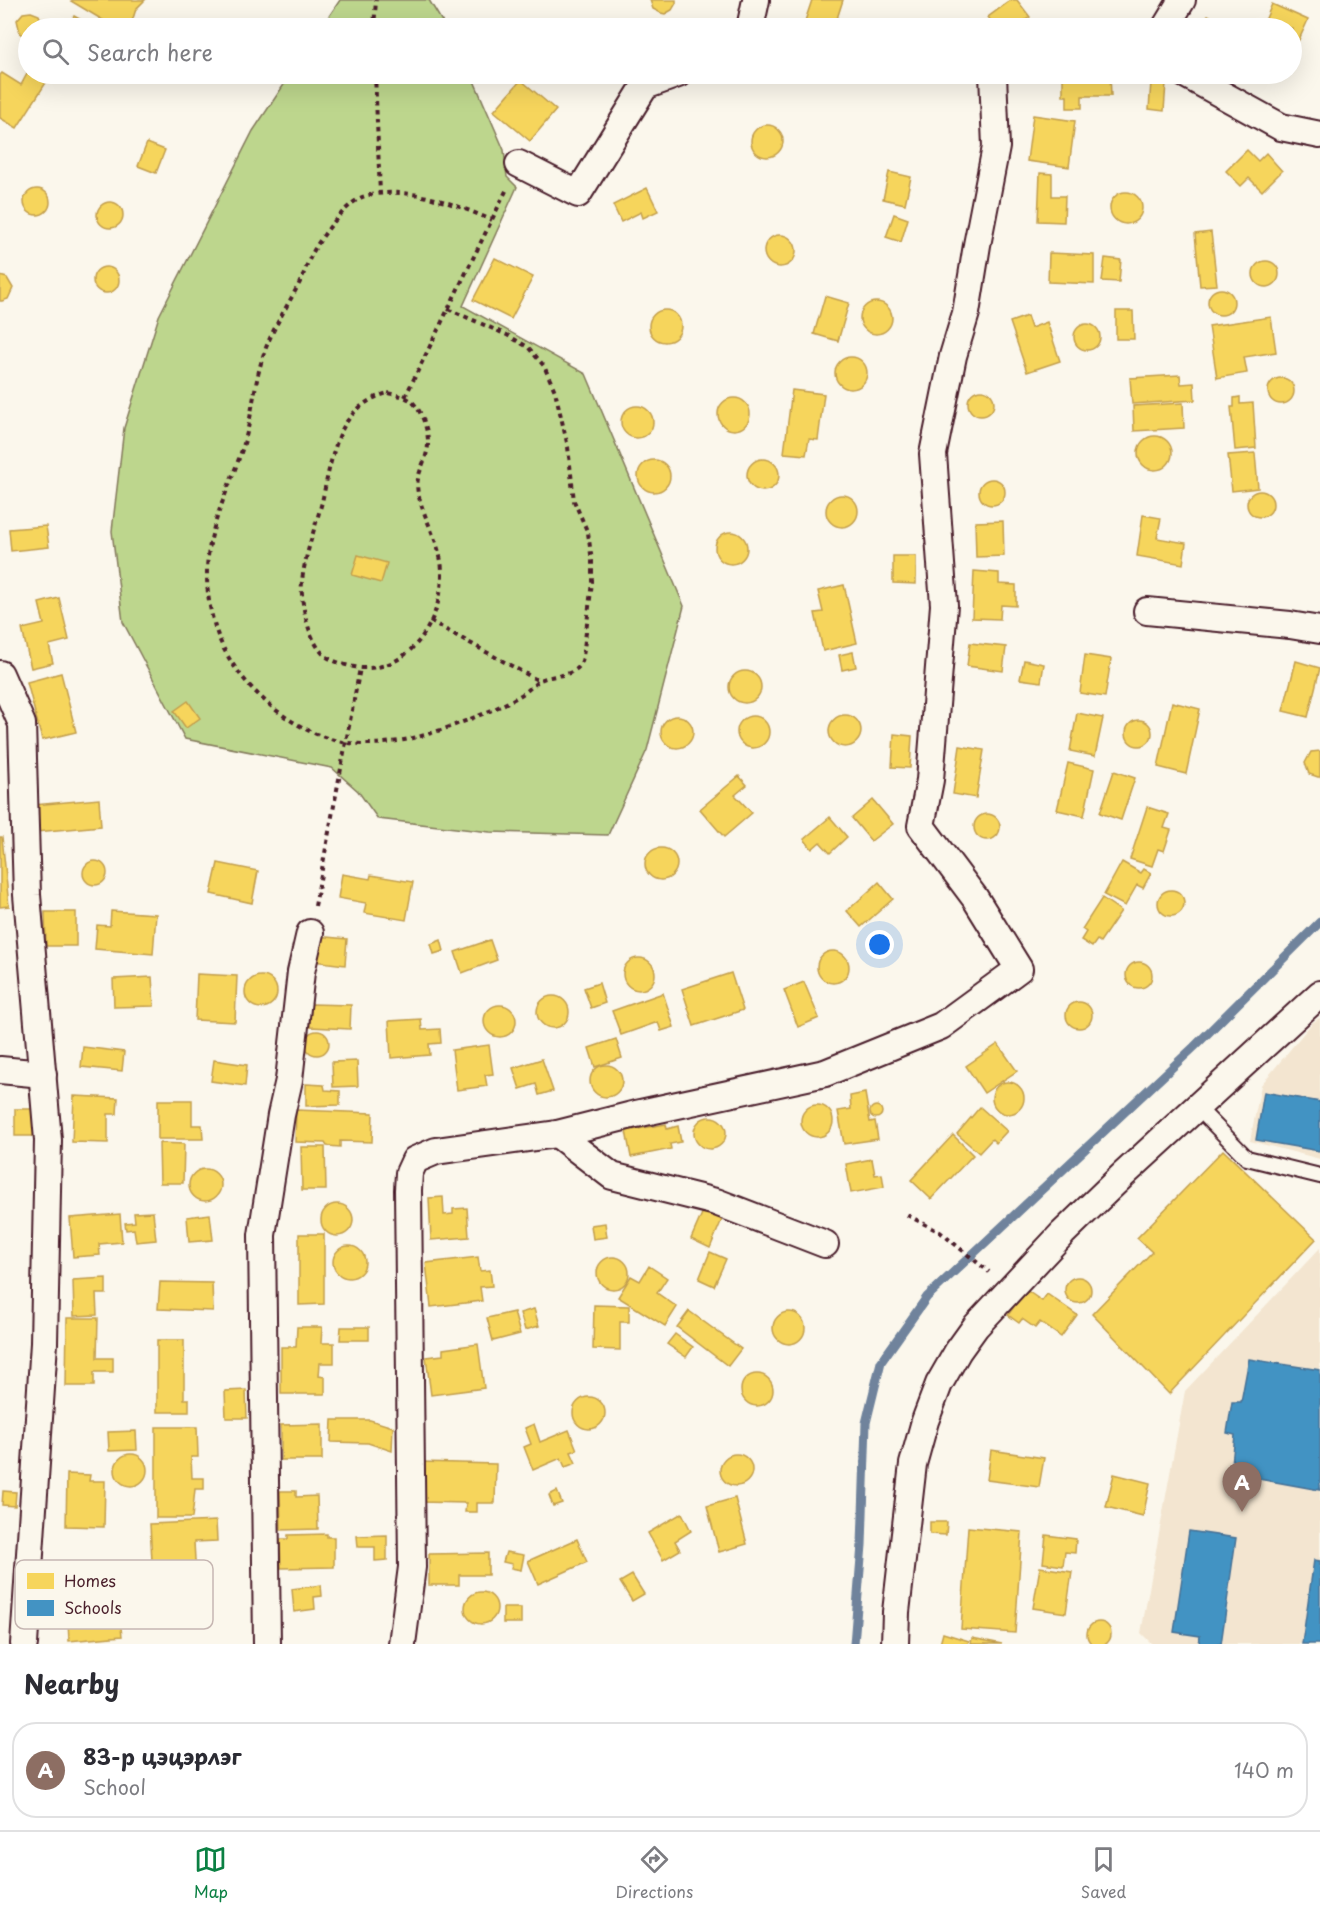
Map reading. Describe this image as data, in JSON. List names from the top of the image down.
{
  "legend": ["Homes", "Schools"],
  "page": {
    "search": "Search here",
    "pins": "A",
    "heading": "Nearby",
    "list": [
      {
        "mark": "A",
        "name": "83-р цэцэрлэг",
        "note": "School",
        "value": "140 m"
      }
    ],
    "nav": ["Map", "Directions", "Saved"]
  }
}
